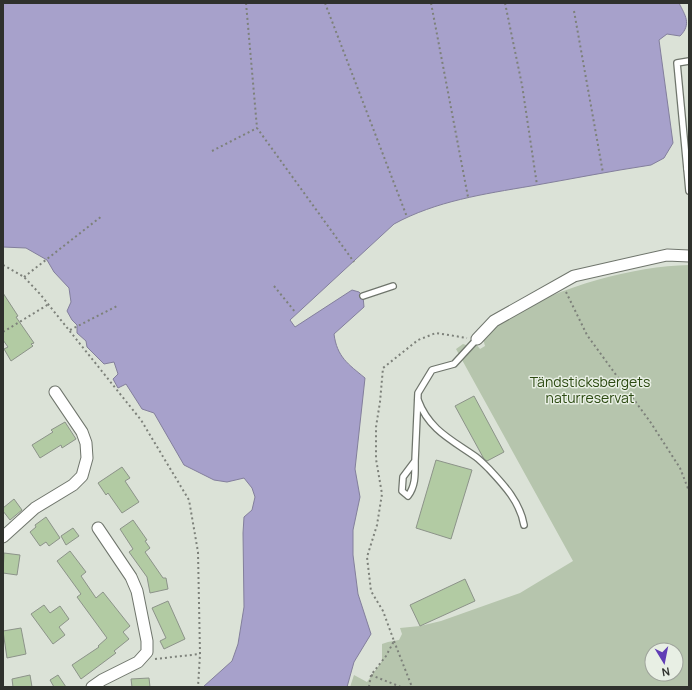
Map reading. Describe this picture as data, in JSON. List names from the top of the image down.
{
  "parks": ["Tändsticksbergets naturreservat"],
  "north": "bottom"
}
